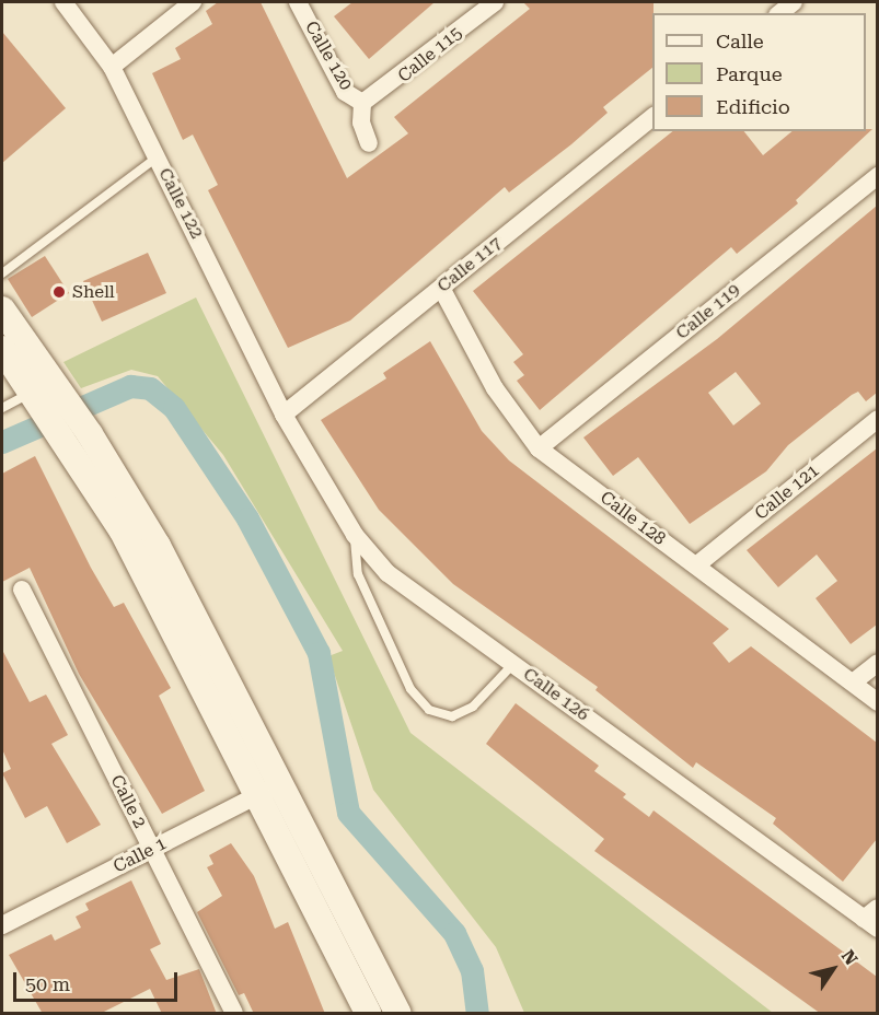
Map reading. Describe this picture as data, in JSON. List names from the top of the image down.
{
  "streets": {
    "street": [
      "Calle 115",
      "Calle 120",
      "Calle 122",
      "Calle 117",
      "Calle 119",
      "Calle 121",
      "Calle 128",
      "Calle 126",
      "Calle 2",
      "Calle 1"
    ]
  },
  "crossings": [
    ["Calle 115", "Calle 120"],
    ["Calle 122", "Calle 117"],
    ["Calle 122", "Calle 126"],
    ["Calle 117", "Calle 128"],
    ["Calle 117", "Calle 126"],
    ["Calle 119", "Calle 128"],
    ["Calle 121", "Calle 128"],
    ["Calle 2", "Calle 1"]
  ],
  "places": ["Shell"],
  "legend": ["Calle", "Parque", "Edificio"],
  "scale_bar": "50 m",
  "north": "top right"
}
